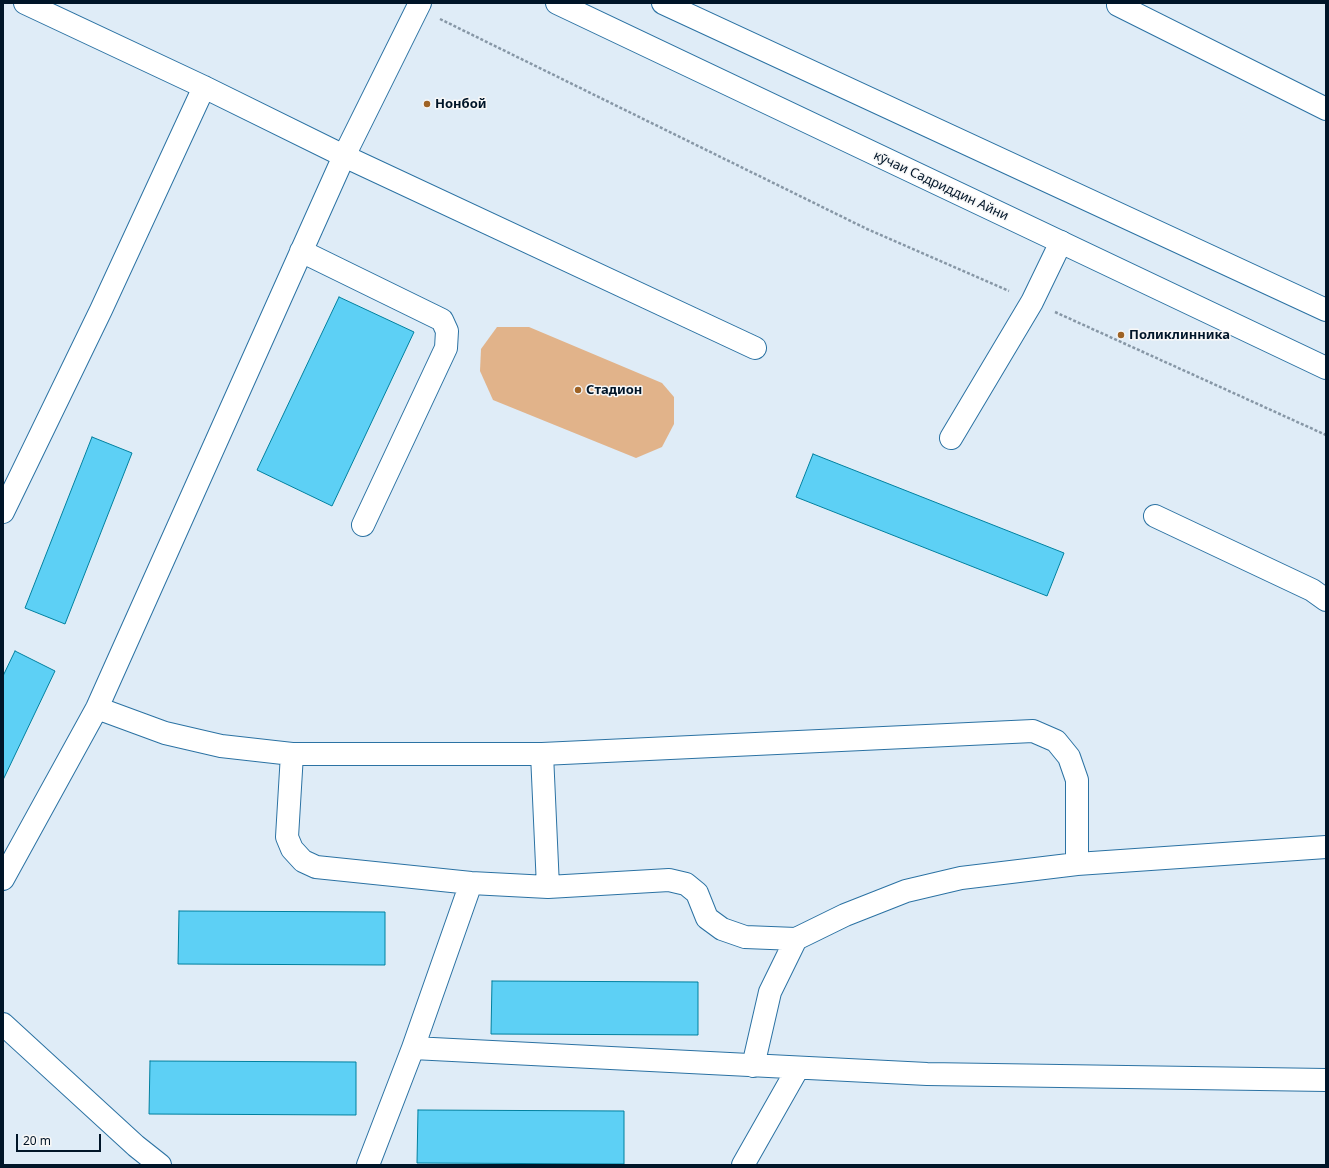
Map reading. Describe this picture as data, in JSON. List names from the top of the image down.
{
  "streets": {
    "main road": ["кӯчаи Садриддин Айни"]
  },
  "places": ["Нонбой", "Поликлинника", "Стадион"],
  "scale_bar": "20 m"
}
